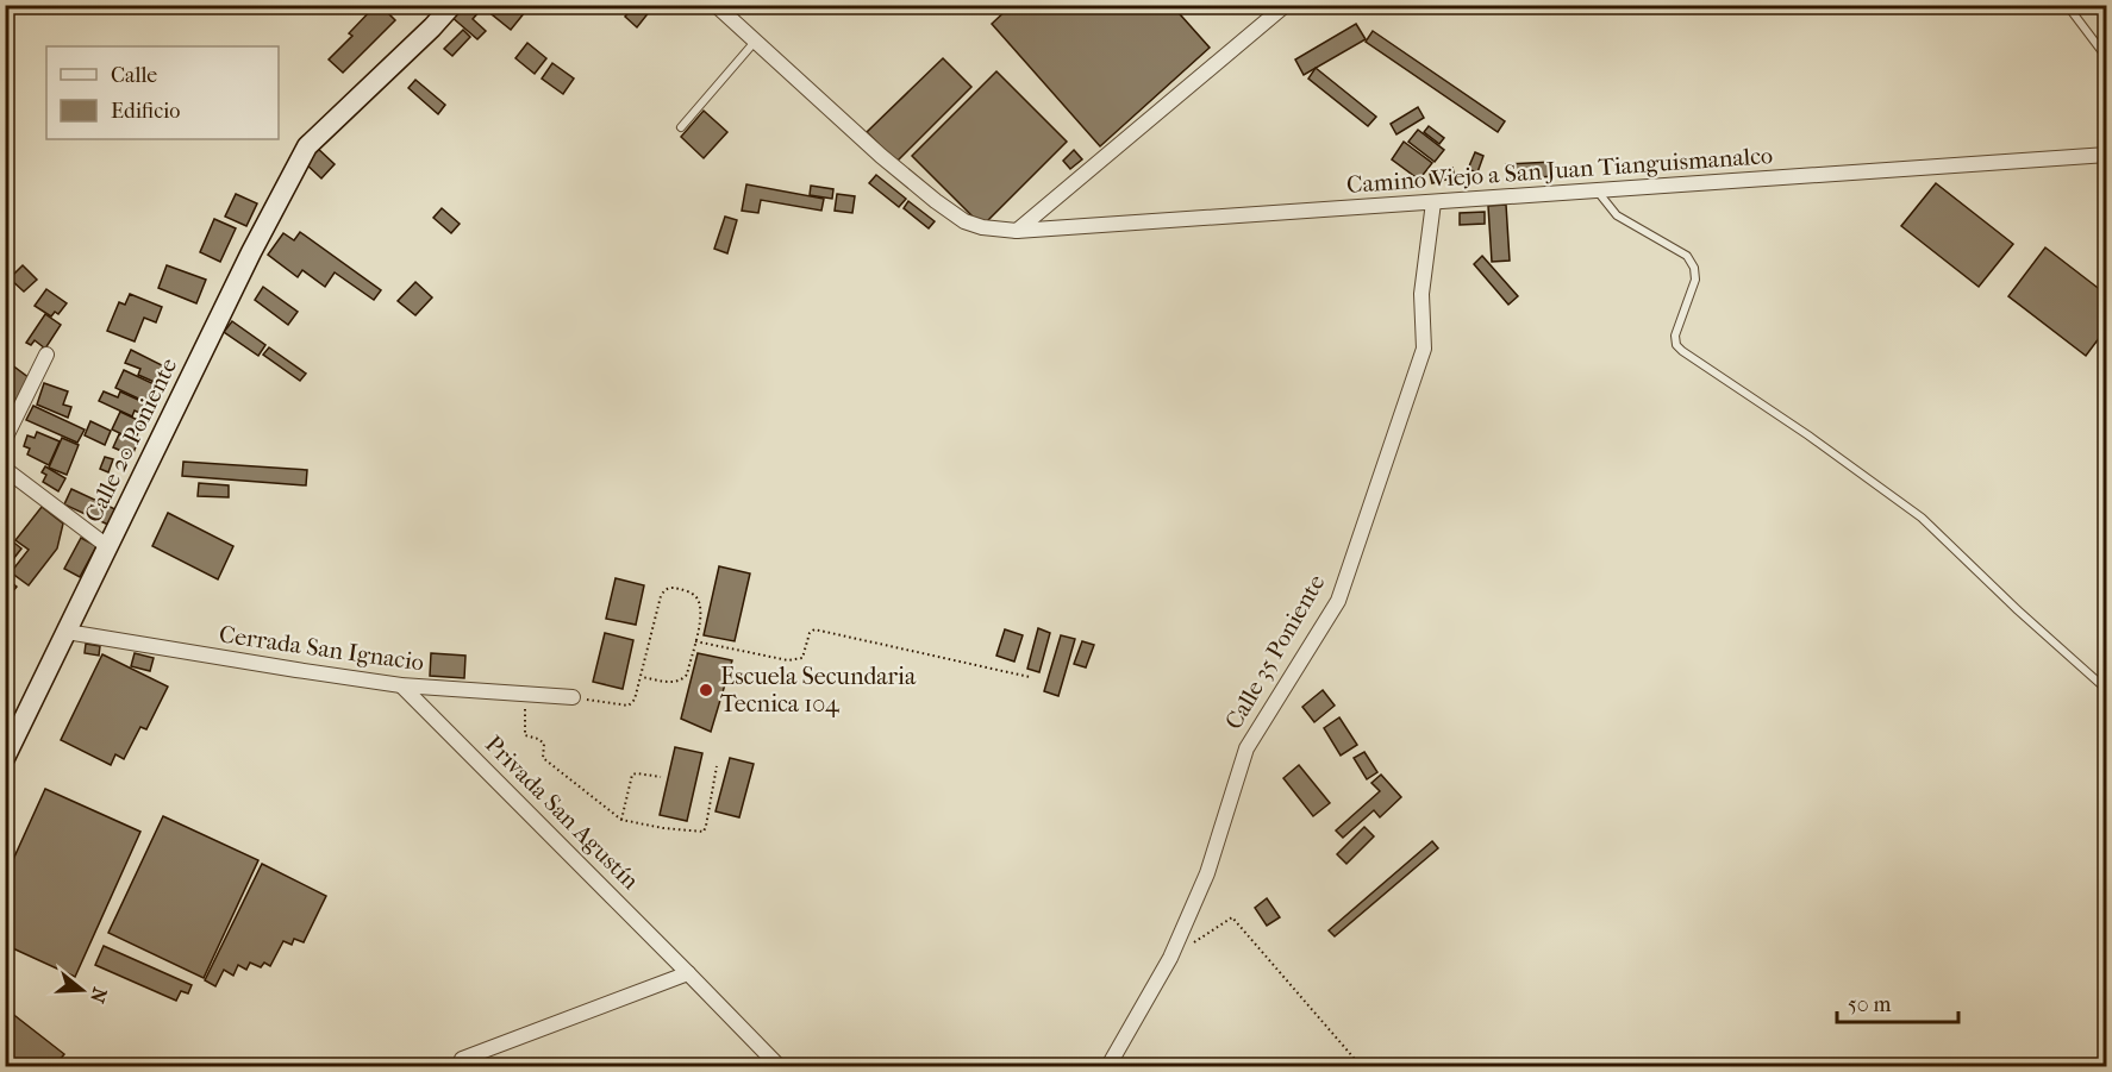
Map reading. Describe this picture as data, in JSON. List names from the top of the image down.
{
  "streets": {
    "main road": ["Calle 20 Poniente"],
    "street": [
      "Camino Viejo a San Juan Tianguismanalco",
      "Cerrada San Ignacio",
      "Calle 35 Poniente",
      "Privada San Agustín"
    ]
  },
  "crossings": [
    ["Camino Viejo a San Juan Tianguismanalco", "Calle 35 Poniente"],
    ["Calle 20 Poniente", "Cerrada San Ignacio"],
    ["Cerrada San Ignacio", "Privada San Agustín"]
  ],
  "places": ["Escuela Secundaria Tecnica 104"],
  "legend": ["Calle", "Edificio"],
  "scale_bar": "50 m",
  "north": "right"
}
